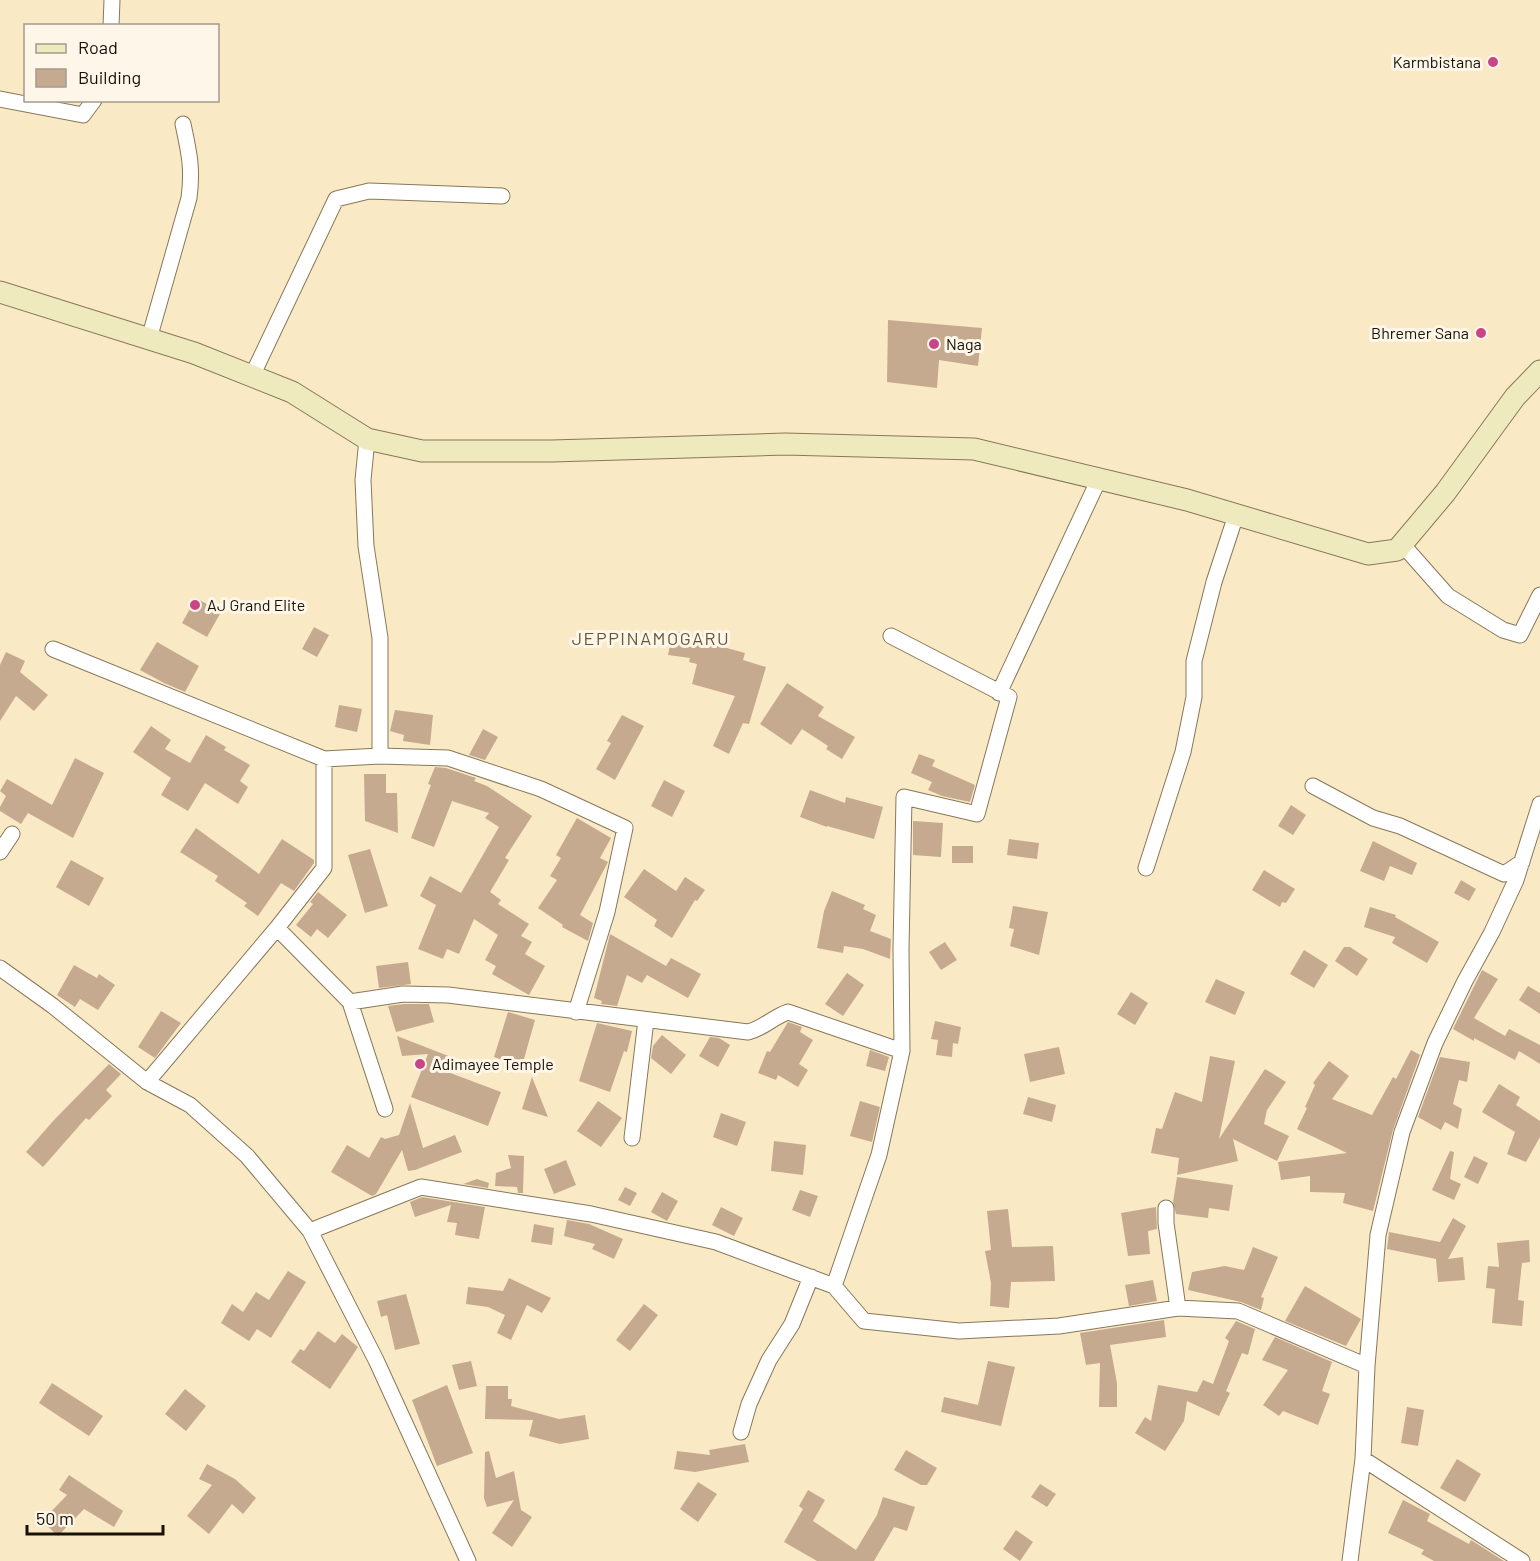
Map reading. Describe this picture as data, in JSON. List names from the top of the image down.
{
  "districts": ["JEPPINAMOGARU"],
  "places": [
    "Karmbistana",
    "Bhremer Sana",
    "Naga",
    "AJ Grand Elite",
    "Adimayee Temple"
  ],
  "legend": ["Road", "Building"],
  "scale_bar": "50 m"
}
